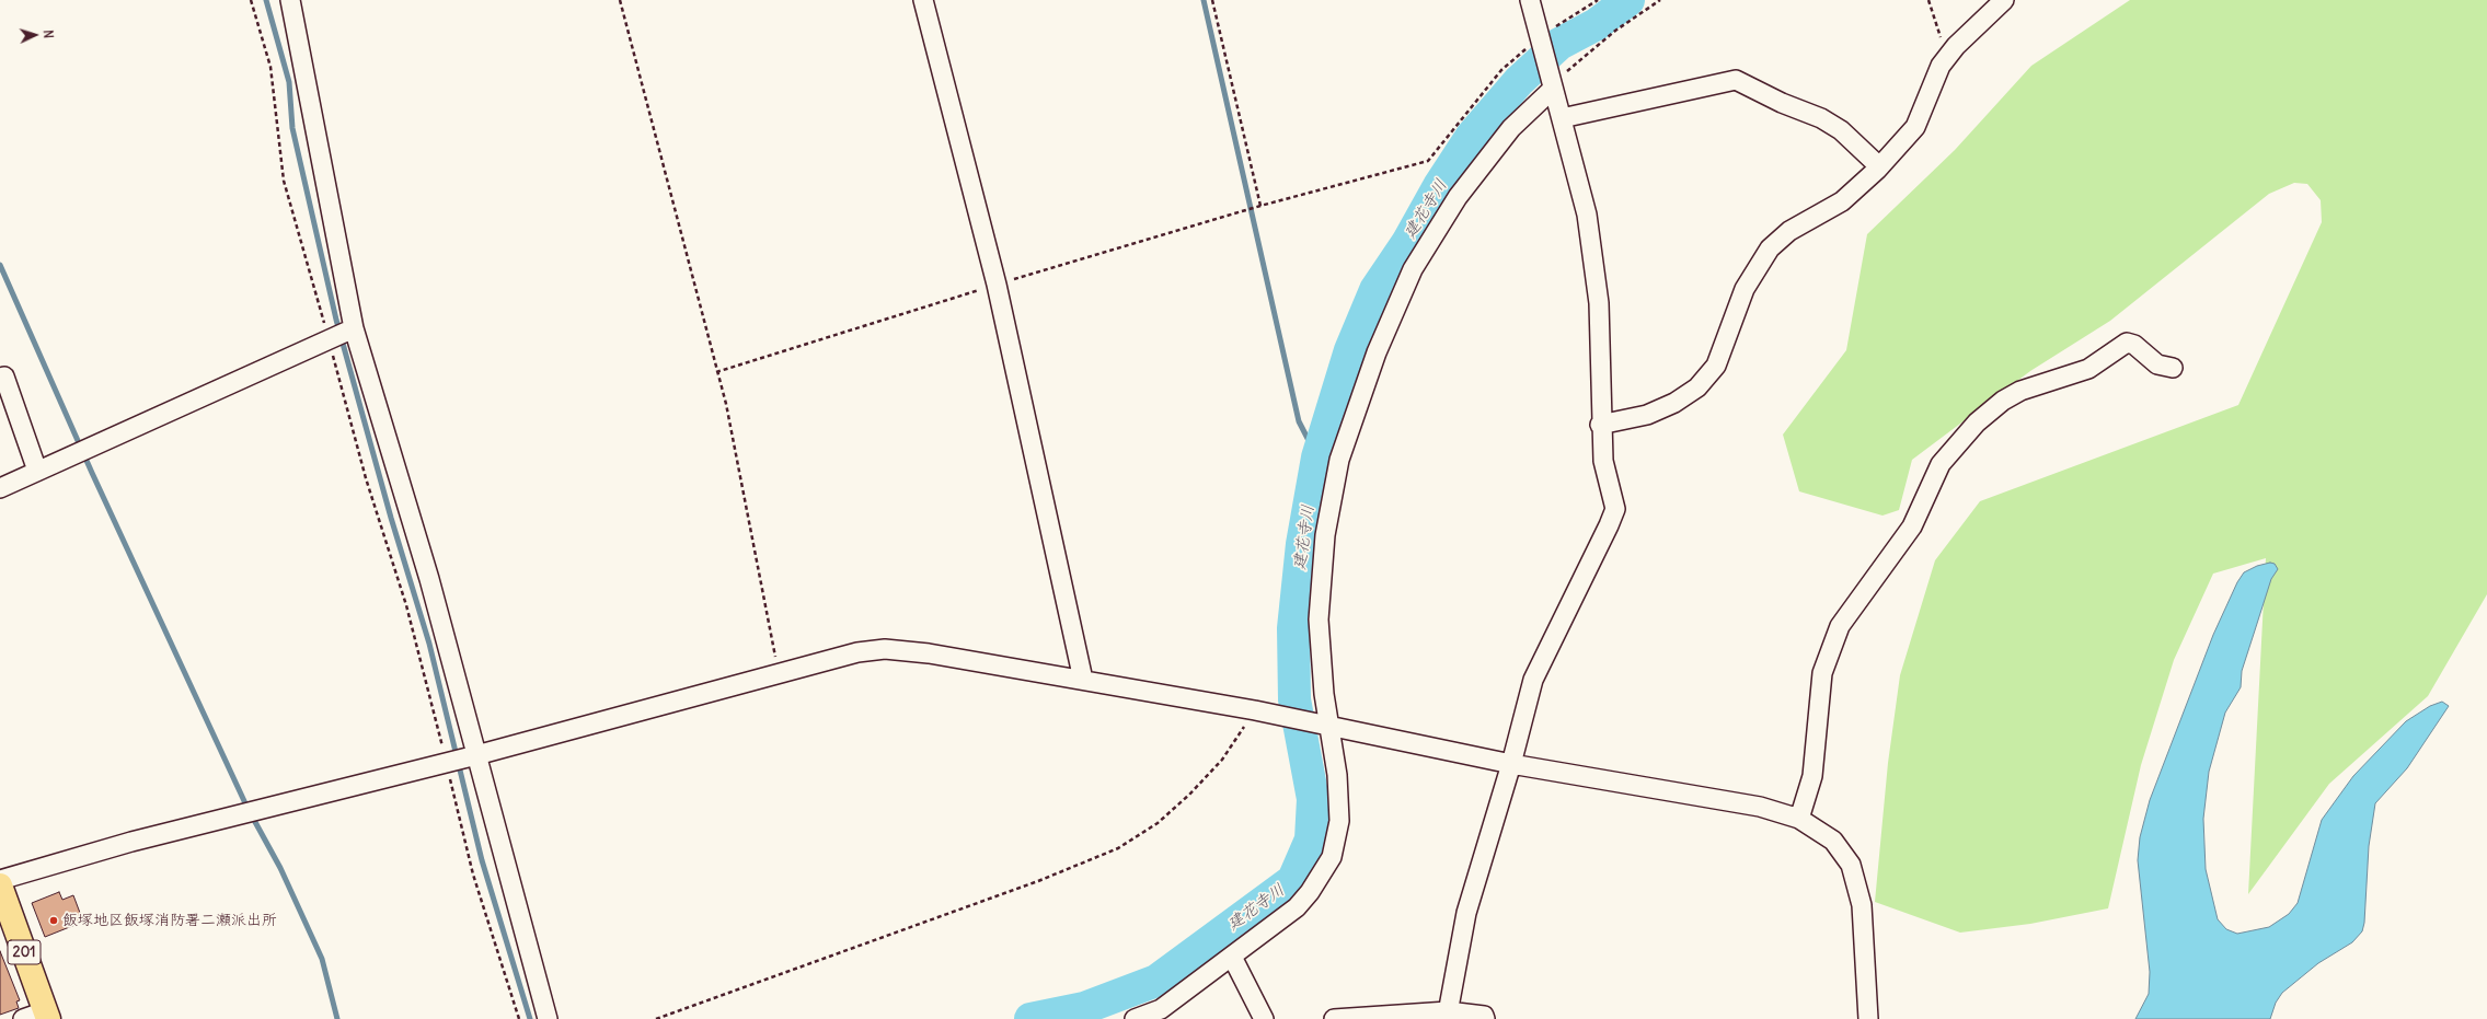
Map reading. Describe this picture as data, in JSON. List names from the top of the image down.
{
  "streets": {
    "highway": ["201"]
  },
  "water": ["建花寺川"],
  "places": ["飯塚地区飯塚消防署二瀬派出所"],
  "north": "right"
}
